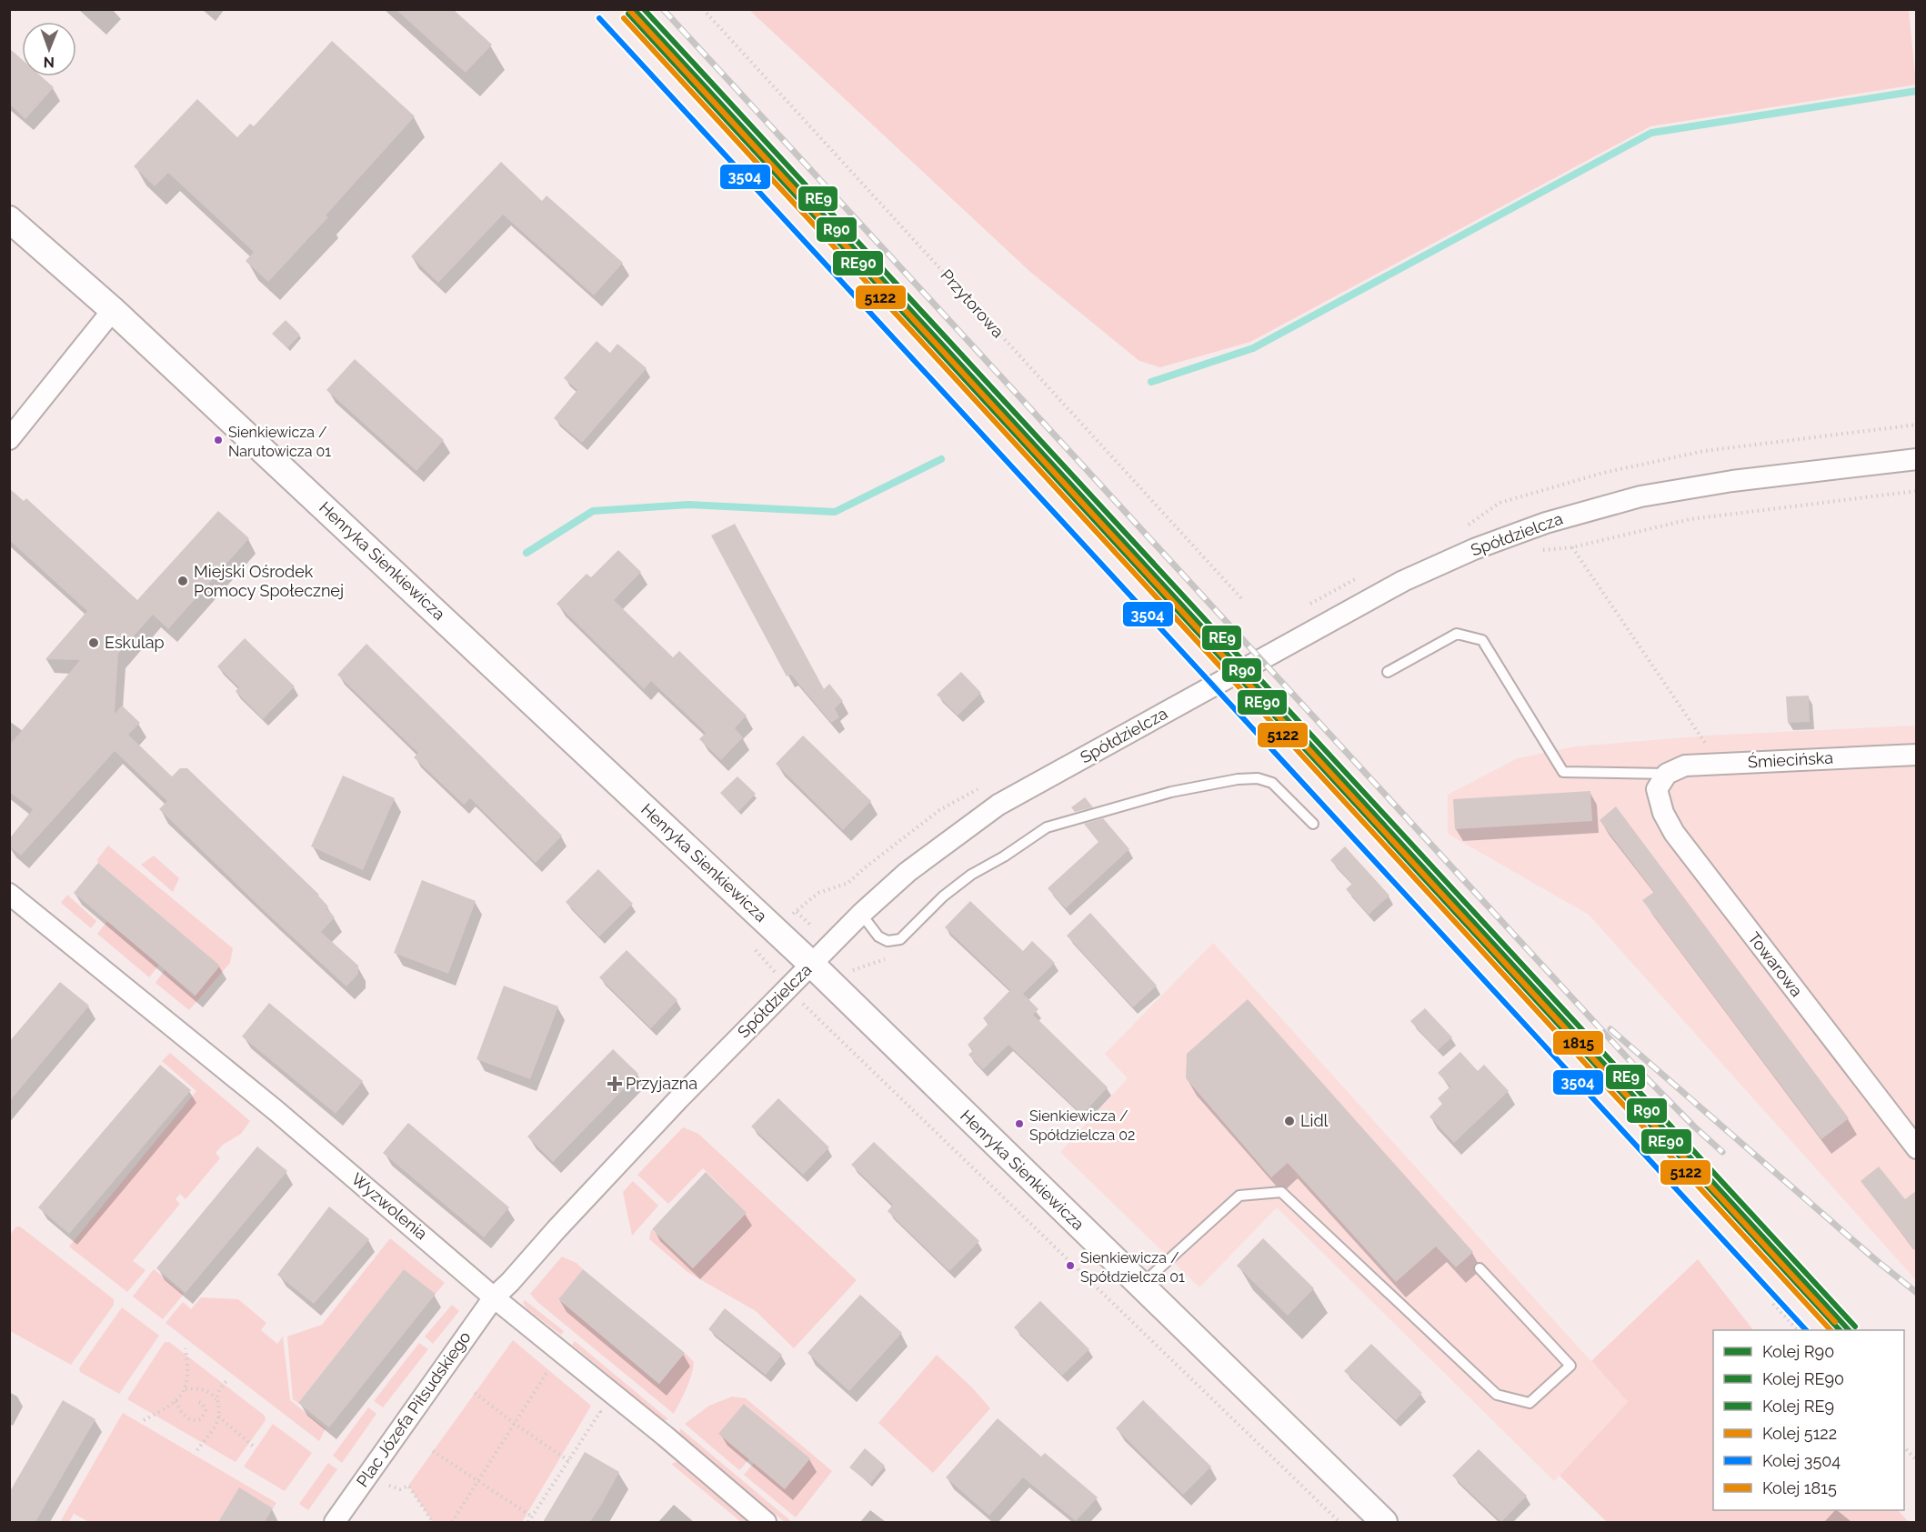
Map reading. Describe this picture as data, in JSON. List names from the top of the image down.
{
  "streets": {
    "street": [
      "Spółdzielcza",
      "Henryka Sienkiewicza",
      "Śmiecińska",
      "Towarowa",
      "Wyzwolenia",
      "Plac Józefa Piłsudskiego"
    ],
    "path": ["Przytorowa"]
  },
  "crossings": [
    ["Spółdzielcza", "Henryka Sienkiewicza"],
    ["Spółdzielcza", "Wyzwolenia"],
    ["Spółdzielcza", "Plac Józefa Piłsudskiego"],
    ["Śmiecińska", "Towarowa"],
    ["Wyzwolenia", "Plac Józefa Piłsudskiego"]
  ],
  "places": {
    "other": [
      "Sienkiewicza / Narutowicza 01",
      "Miejski Ośrodek Pomocy Społecznej",
      "Eskulap",
      "Lidl",
      "Sienkiewicza / Spółdzielcza 02",
      "Sienkiewicza / Spółdzielcza 01"
    ],
    "health": ["Przyjazna"]
  },
  "lines": [
    "rail line R90",
    "rail line RE9",
    "rail line 1815",
    "rail line RE90",
    "rail line 5122",
    "rail line 3504"
  ],
  "legend": [
    "Kolej R90",
    "Kolej RE90",
    "Kolej RE9",
    "Kolej 5122",
    "Kolej 3504",
    "Kolej 1815"
  ],
  "north": "bottom"
}
